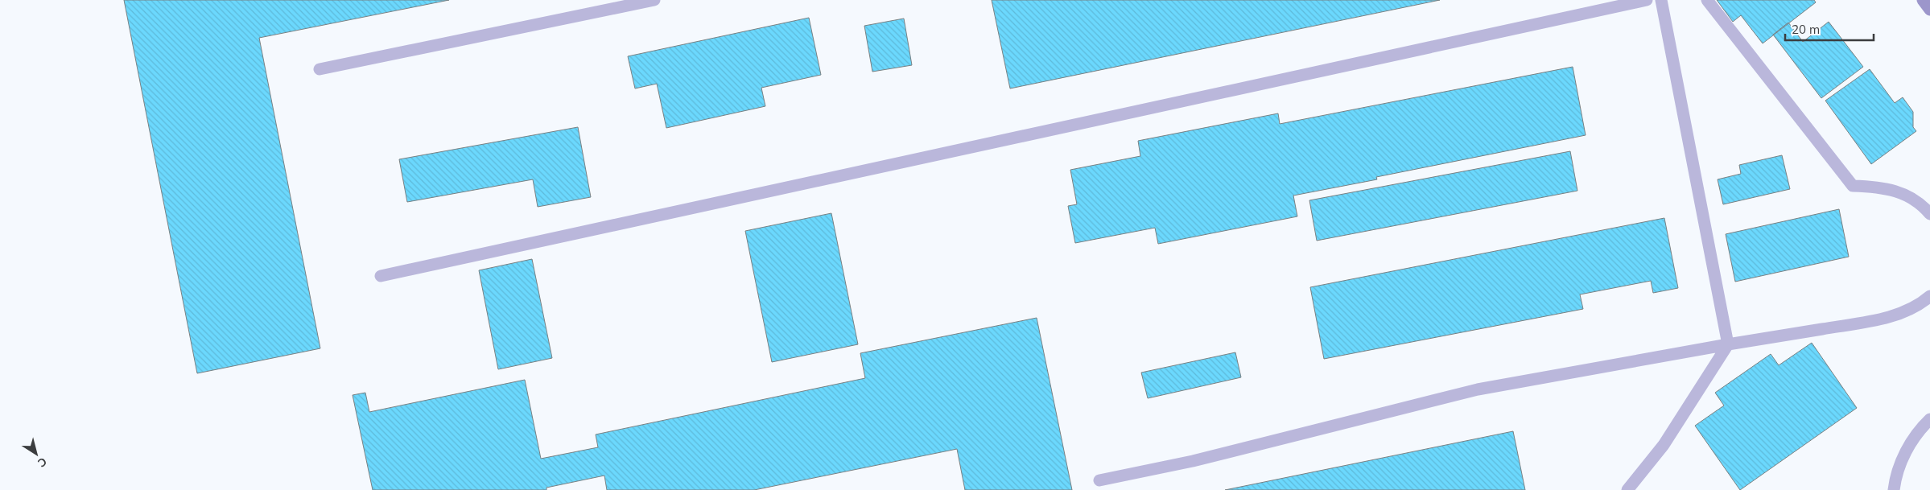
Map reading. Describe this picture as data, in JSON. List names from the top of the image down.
{
  "scale_bar": "20 m",
  "north": "bottom right"
}
